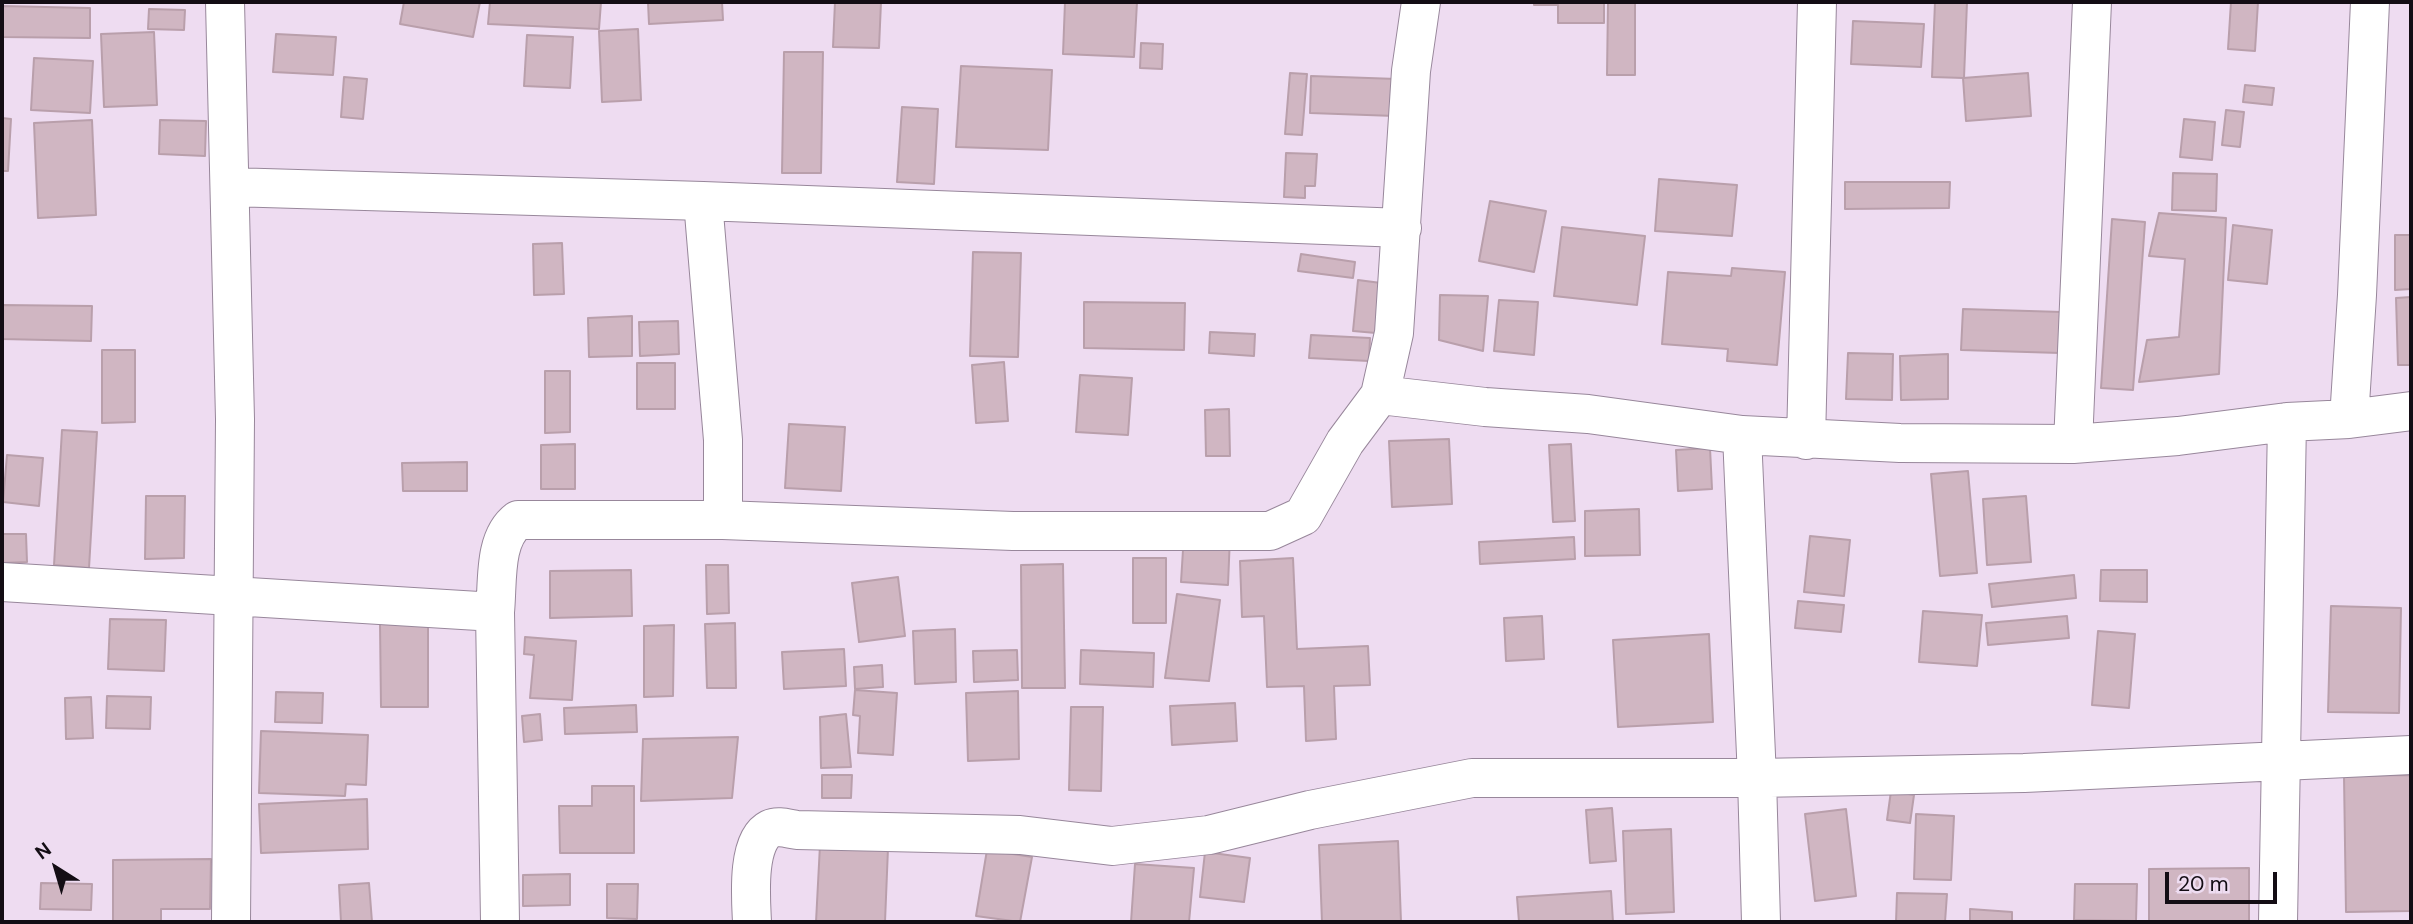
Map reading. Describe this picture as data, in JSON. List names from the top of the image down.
{
  "scale_bar": "20 m",
  "north": "top left"
}
